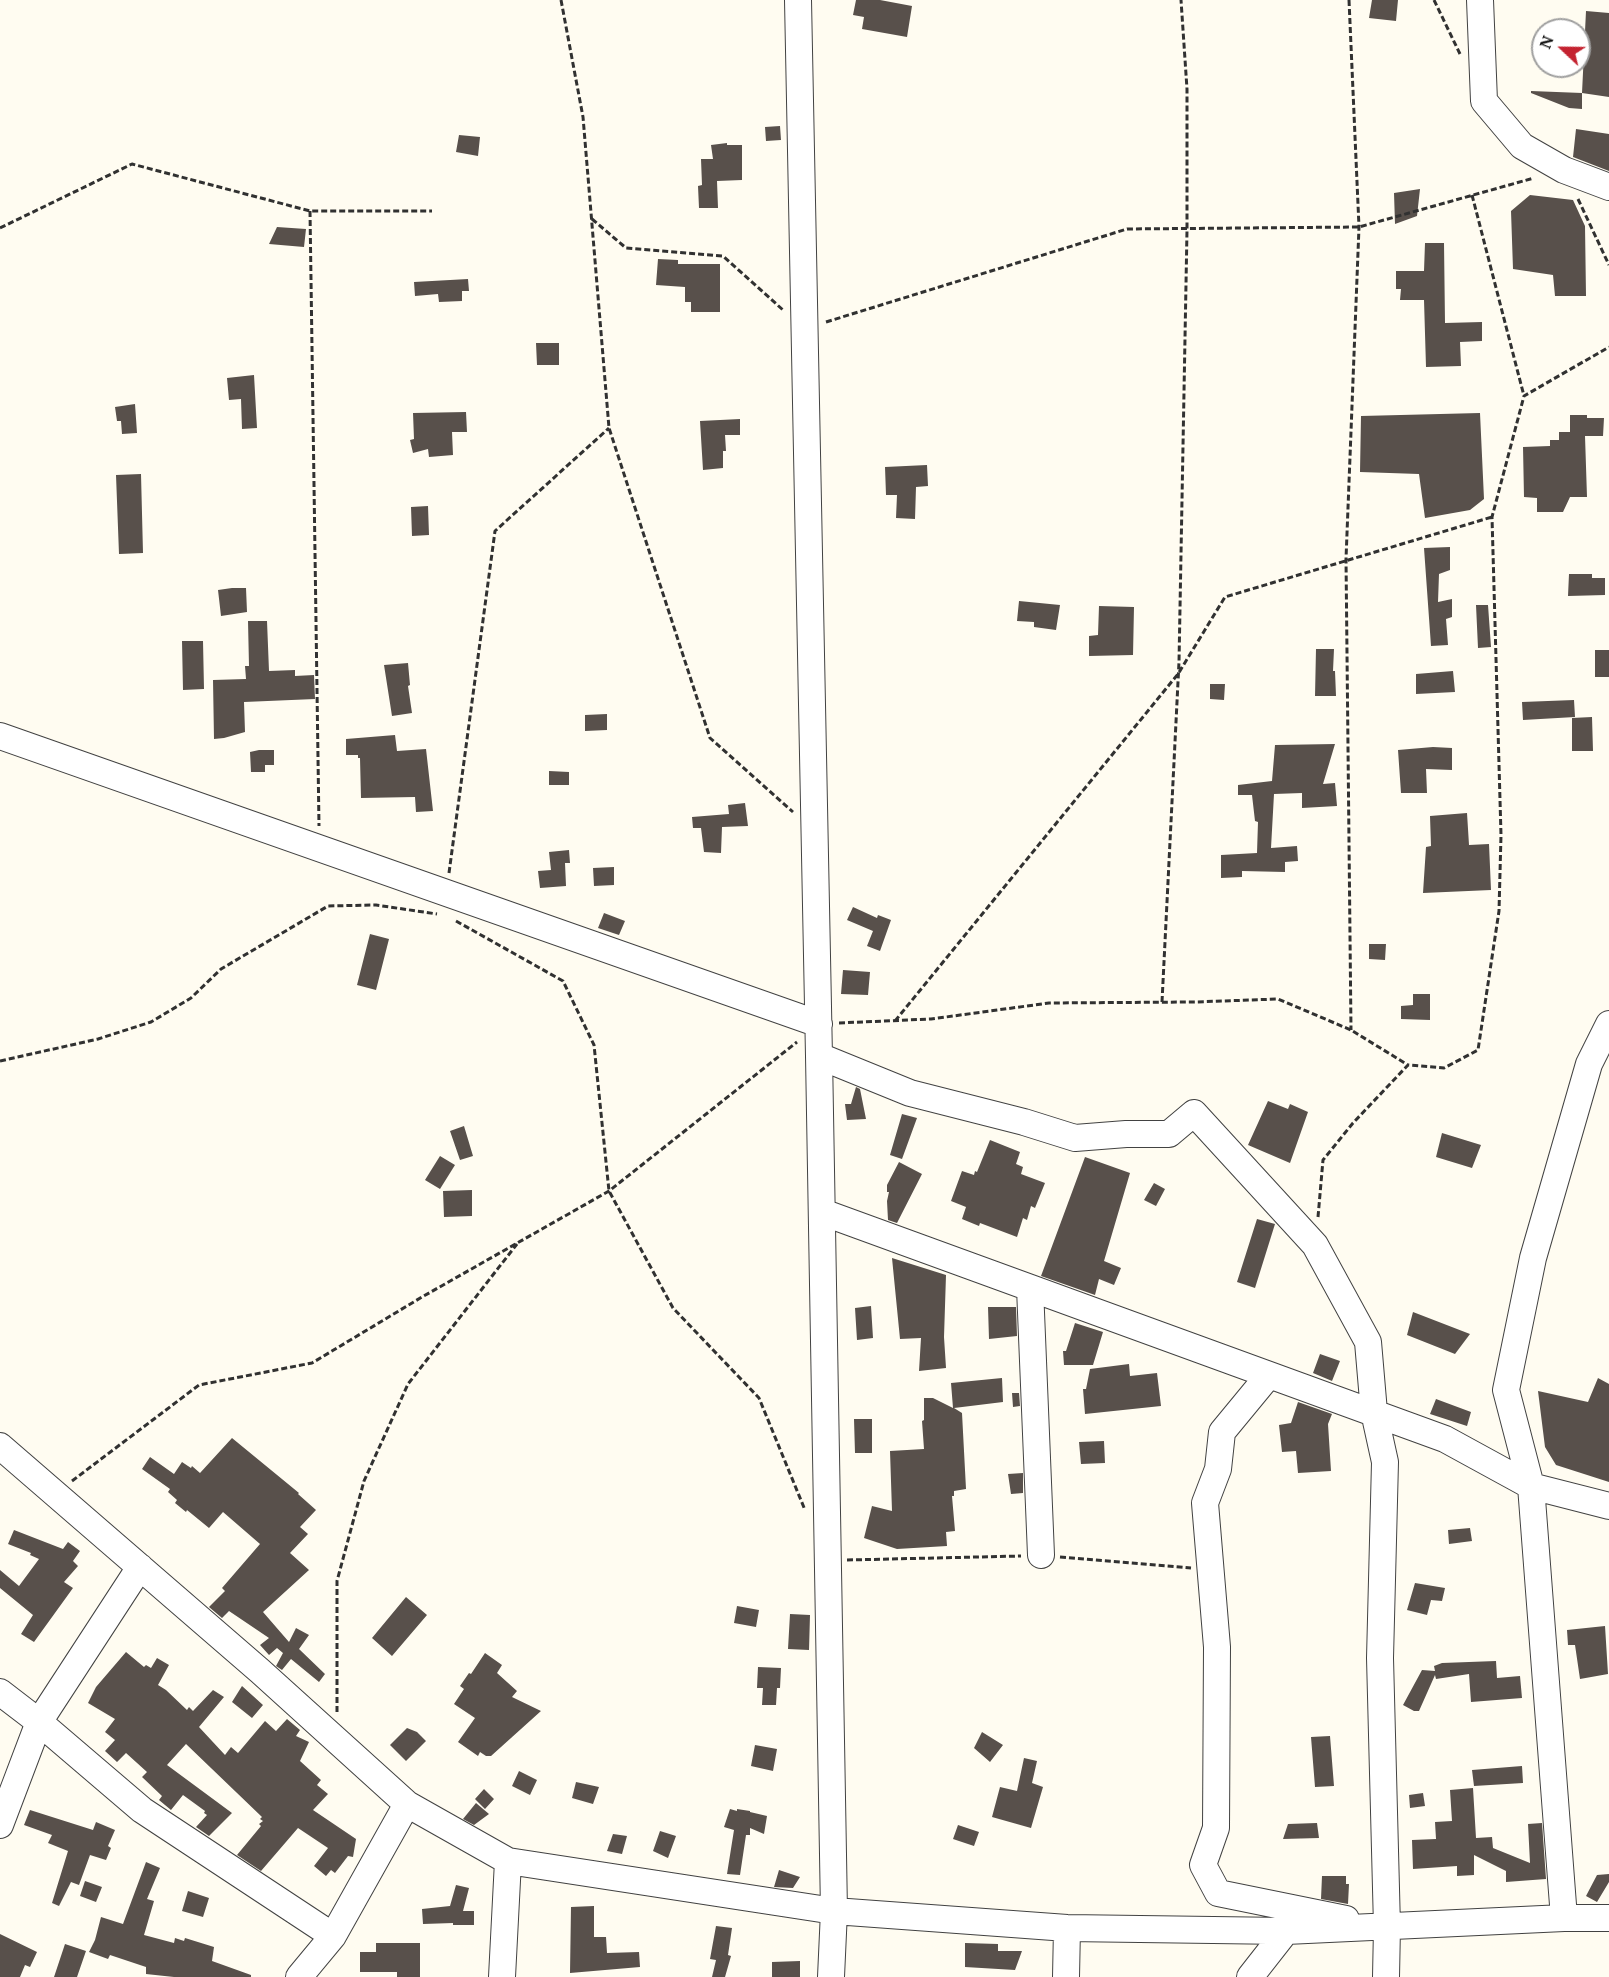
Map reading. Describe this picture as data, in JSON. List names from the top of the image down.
{
  "north": "left"
}
